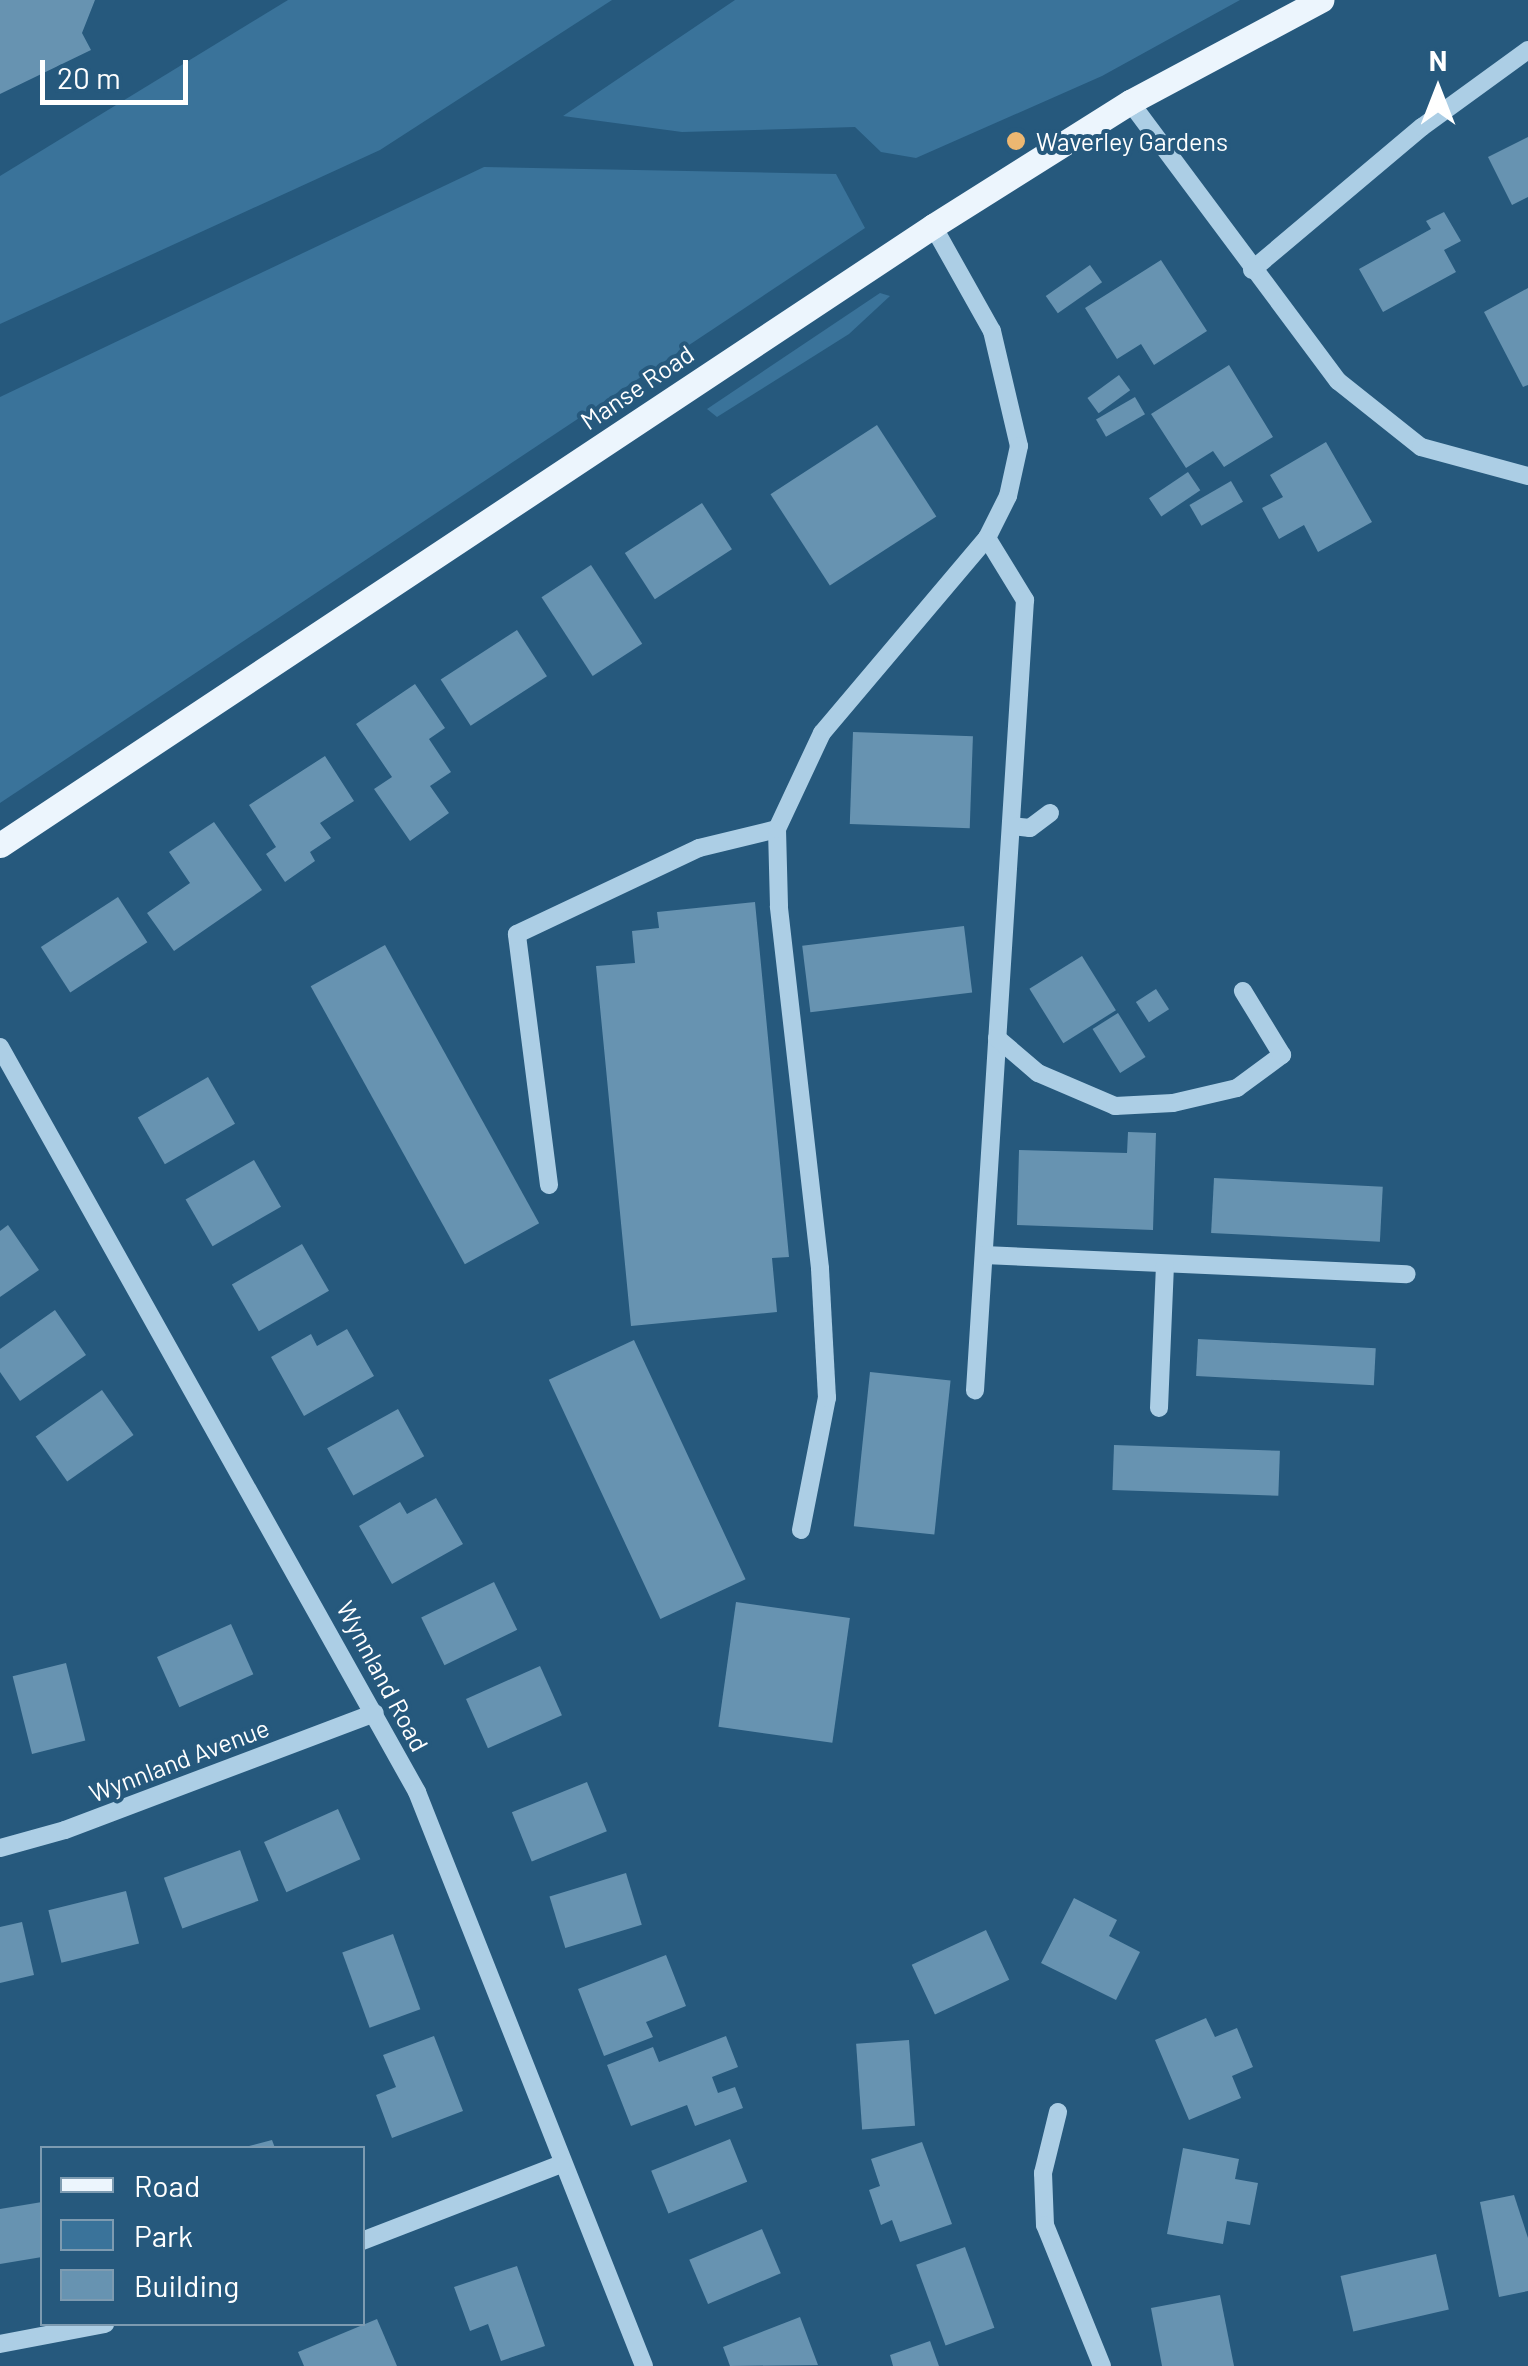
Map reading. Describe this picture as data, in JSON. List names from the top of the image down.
{
  "streets": {
    "main road": ["Manse Road"],
    "street": ["Wynnland Road", "Wynnland Avenue"]
  },
  "crossings": [
    ["Wynnland Road", "Wynnland Avenue"]
  ],
  "places": ["Waverley Gardens"],
  "legend": ["Road", "Park", "Building"],
  "scale_bar": "20 m",
  "north": "top"
}
